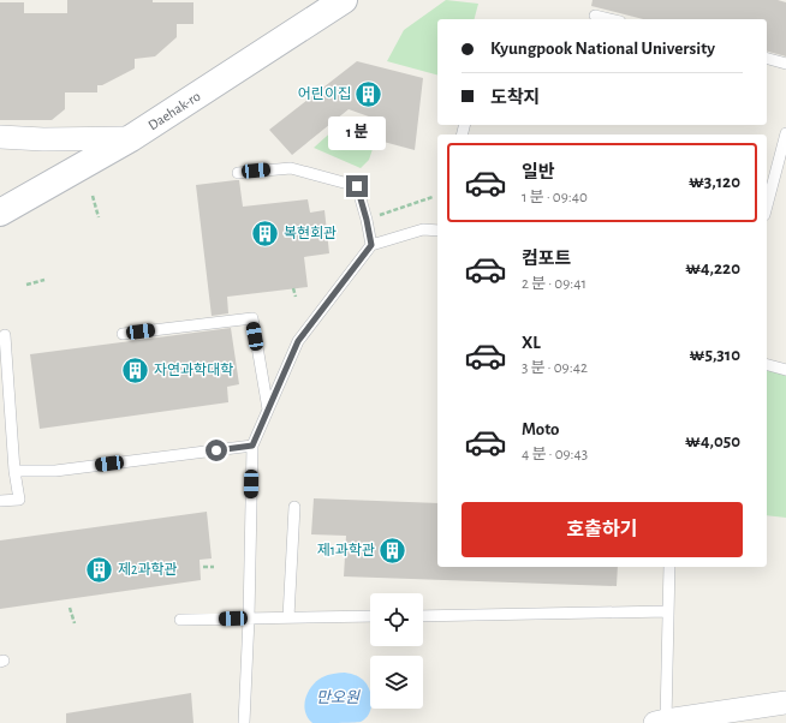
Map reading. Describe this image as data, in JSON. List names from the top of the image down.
{
  "streets": {
    "main road": ["Daehak-ro"]
  },
  "water": ["만오원"],
  "places": {
    "building": [
      "어린이집",
      "복현회관",
      "자연과학대학",
      "제1과학관",
      "제2과학관"
    ]
  },
  "page": {
    "banner": ["Kyungpook National University", "도착지"],
    "bubble": "1 분",
    "list": [
      {
        "name": "일반",
        "note": "1 분 · 09:40",
        "value": "₩3,120"
      },
      {
        "name": "컴포트",
        "note": "2 분 · 09:41",
        "value": "₩4,220"
      },
      {
        "name": "XL",
        "note": "3 분 · 09:42",
        "value": "₩5,310"
      },
      {
        "name": "Moto",
        "note": "4 분 · 09:43",
        "value": "₩4,050"
      }
    ],
    "buttons": "호출하기"
  }
}
